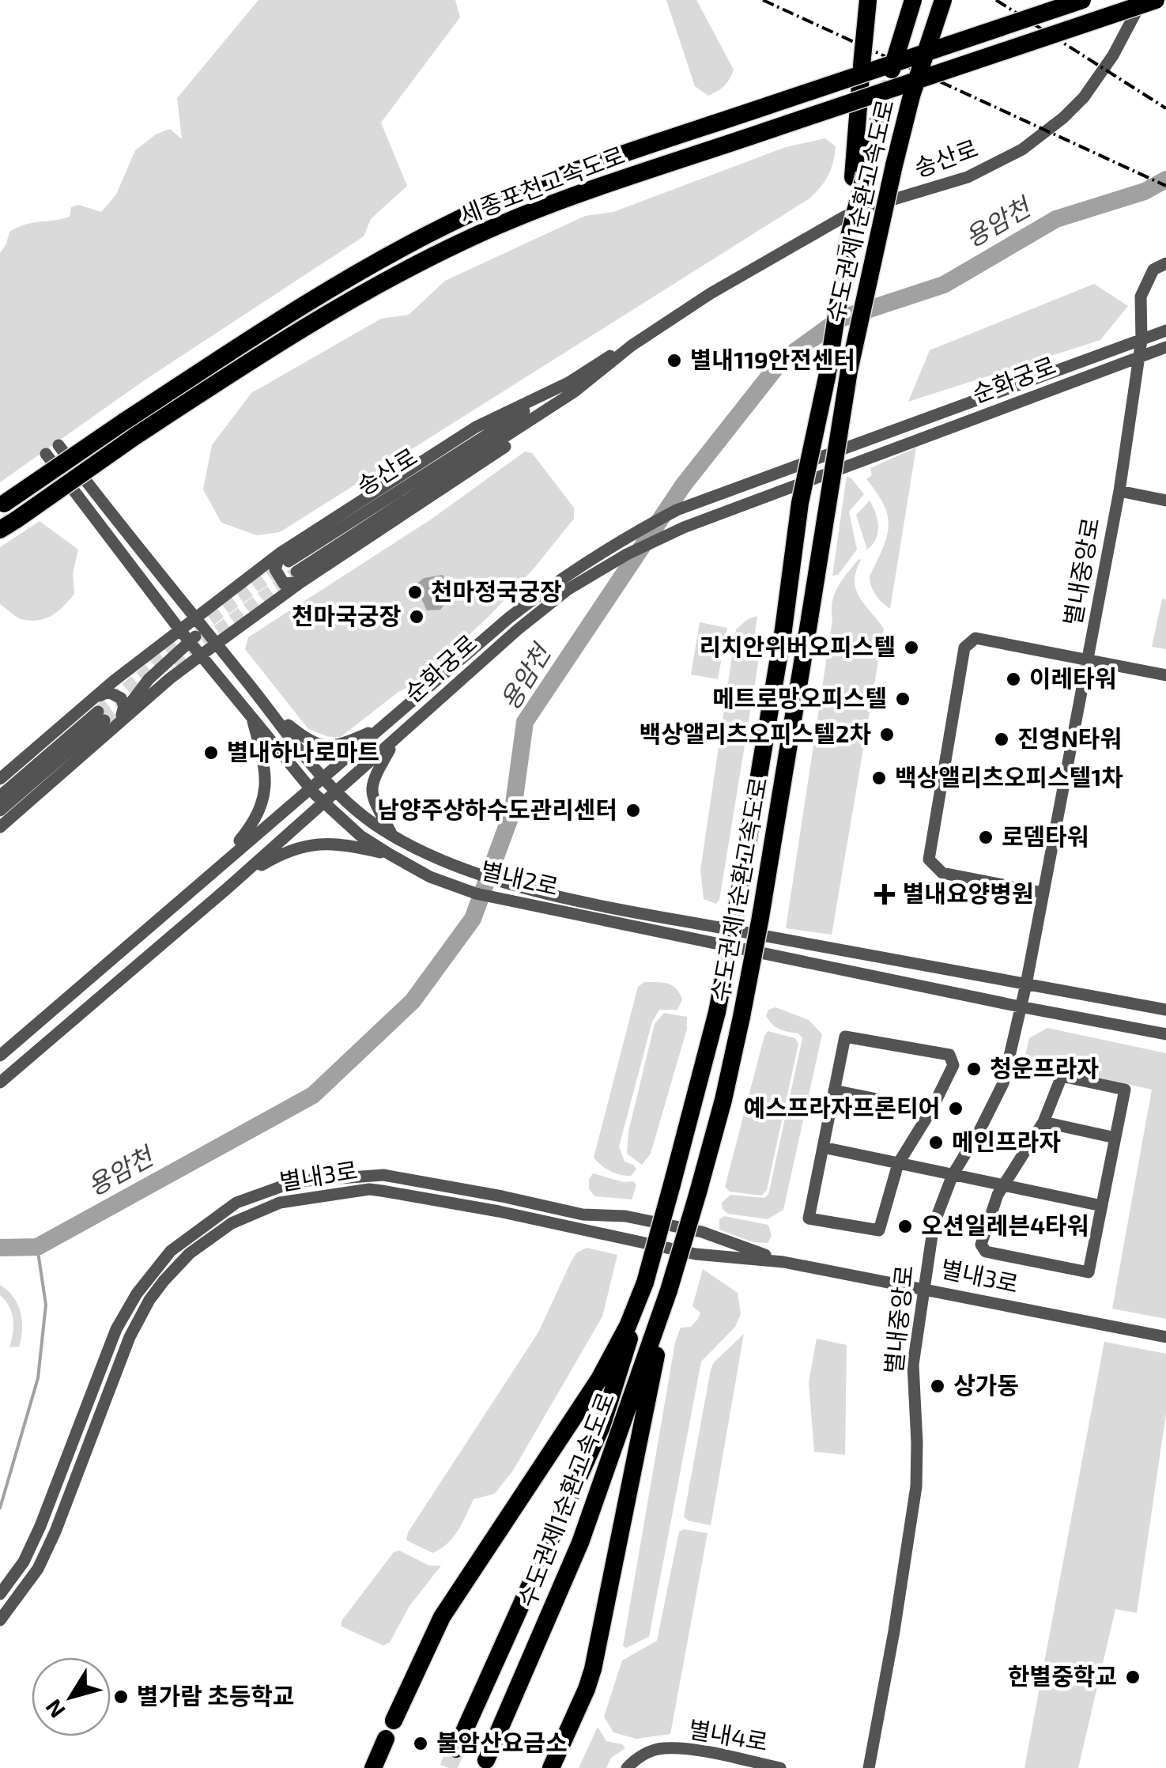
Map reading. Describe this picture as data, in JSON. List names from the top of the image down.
{
  "streets": {
    "highway": ["세종포천고속도로", "수도권제1순환고속도로"],
    "street": [
      "송산로",
      "순화궁로",
      "별내중앙로",
      "별내2로",
      "별내3로",
      "별내4로"
    ]
  },
  "crossings": [
    ["순화궁로", "별내중앙로"],
    ["순화궁로", "별내2로"],
    ["별내중앙로", "별내2로"],
    ["별내중앙로", "별내3로"]
  ],
  "water": ["용암천"],
  "places": {
    "other": [
      "별내119안전센터",
      "천마정국궁장",
      "천마국궁장",
      "리치안위버오피스텔",
      "이레타워",
      "메트로망오피스텔",
      "백상앨리츠오피스텔2차",
      "진영N타워",
      "별내하나로마트",
      "백상앨리츠오피스텔1차",
      "남양주상하수도관리센터",
      "로뎀타워",
      "청운프라자",
      "예스프라자프론티어",
      "메인프라자",
      "오션일레븐4타워",
      "상가동",
      "한별중학교",
      "별가람 초등학교",
      "불암산요금소"
    ],
    "health": ["별내요양병원"]
  },
  "north": "bottom left"
}
